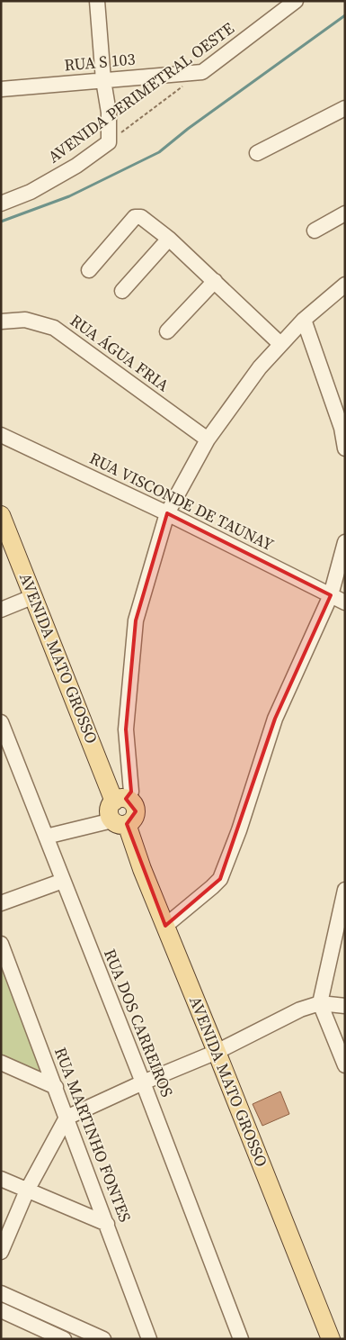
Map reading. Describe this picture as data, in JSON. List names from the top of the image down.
{
  "streets": {
    "main road": ["AVENIDA MATO GROSSO"],
    "street": [
      "RUA S 103",
      "AVENIDA PERIMETRAL OESTE",
      "RUA ÁGUA FRIA",
      "RUA VISCONDE DE TAUNAY",
      "RUA DOS CARREIROS",
      "RUA MARTINHO FONTES"
    ]
  },
  "crossings": [
    ["RUA S 103", "AVENIDA PERIMETRAL OESTE"]
  ]
}
